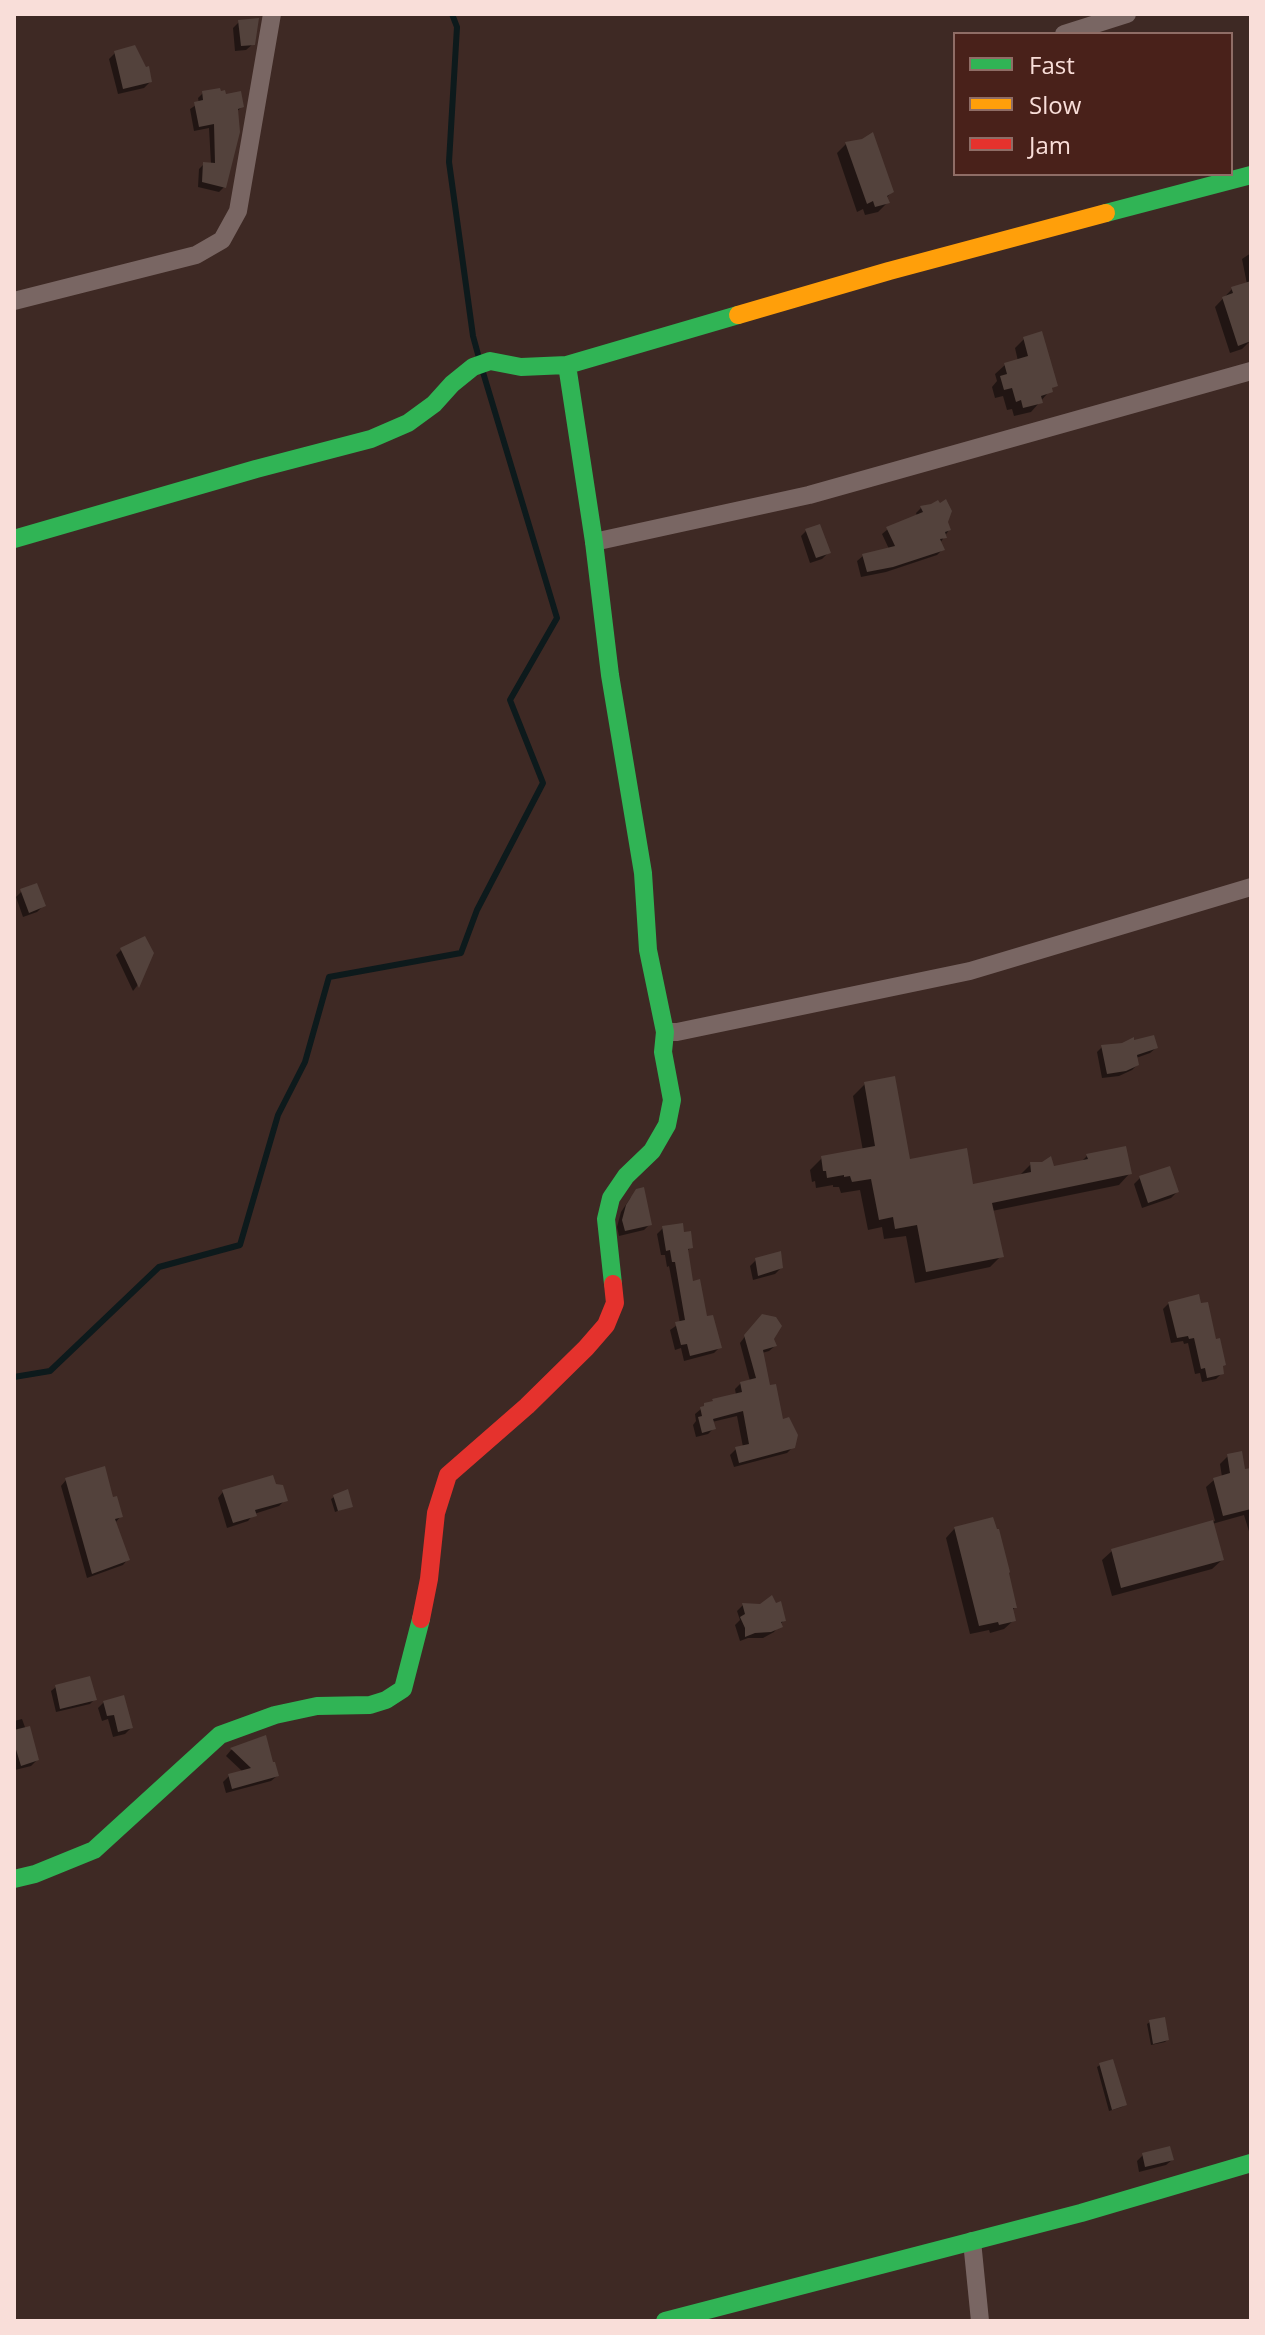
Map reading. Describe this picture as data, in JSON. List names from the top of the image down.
{
  "legend": ["Fast", "Slow", "Jam"]
}
